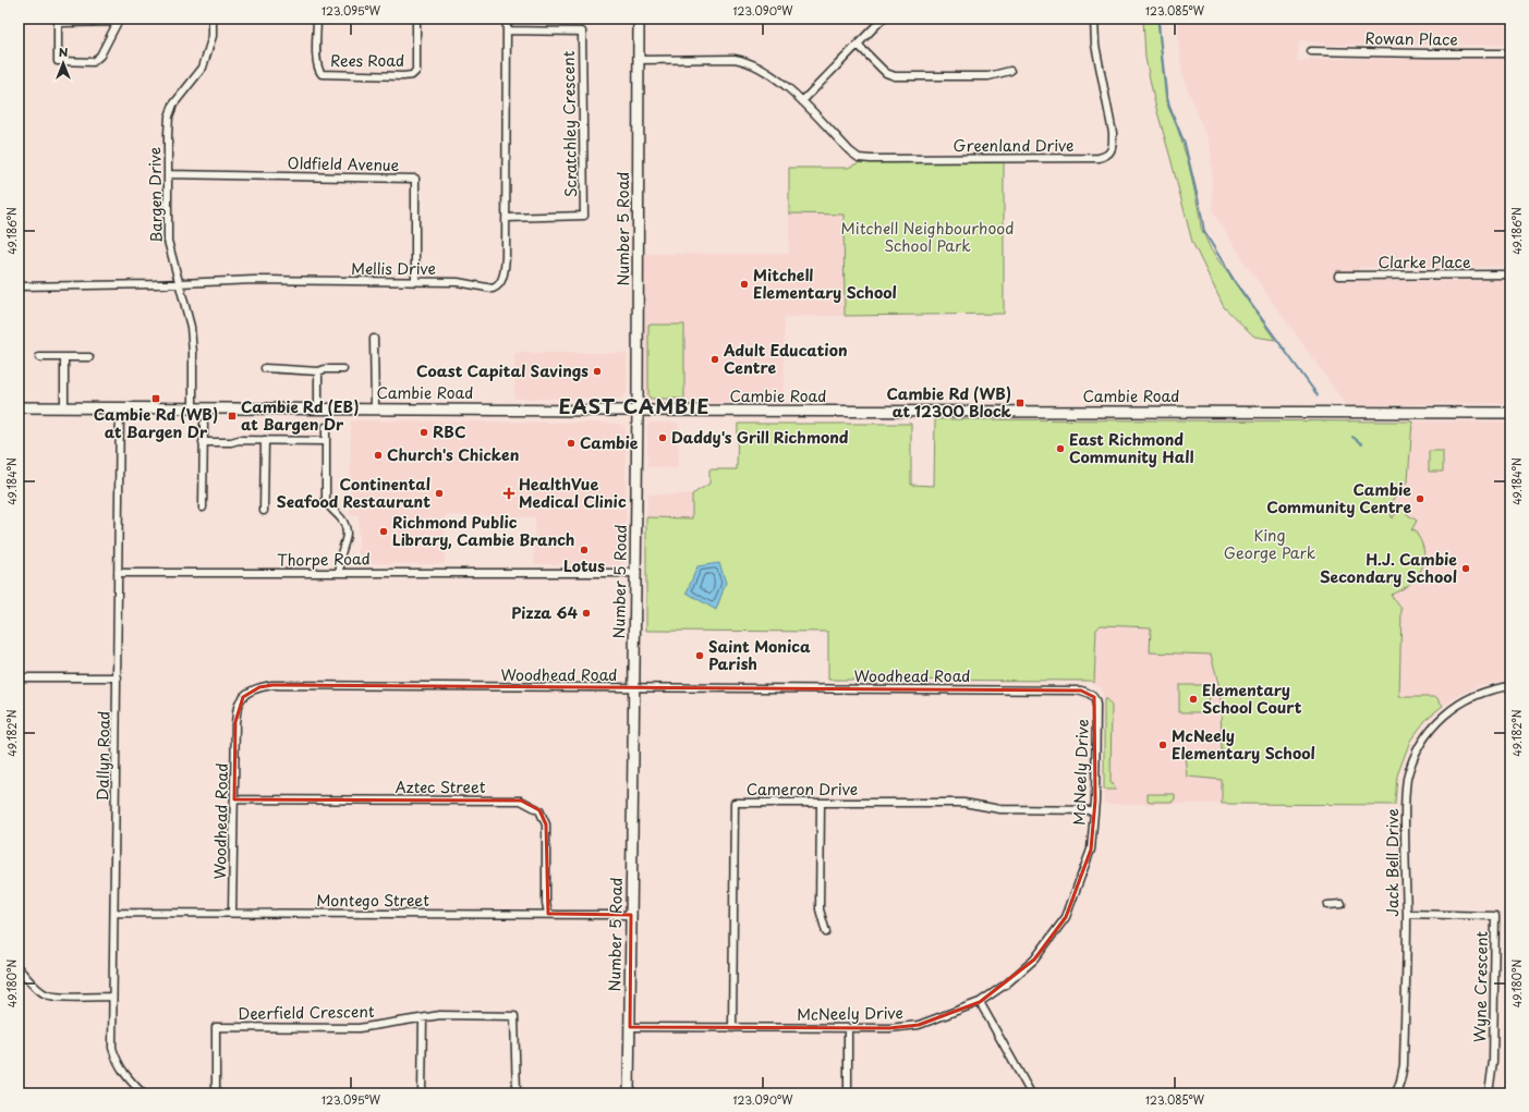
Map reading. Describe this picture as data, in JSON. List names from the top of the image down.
{
  "streets": {
    "main road": ["Number 5 Road", "Cambie Road"],
    "street": [
      "Rowan Place",
      "Rees Road",
      "Scratchley Crescent",
      "Greenland Drive",
      "Oldfield Avenue",
      "Bargen Drive",
      "Clarke Place",
      "Mellis Drive",
      "Thorpe Road",
      "Woodhead Road",
      "Dallyn Road",
      "McNeely Drive",
      "Aztec Street",
      "Cameron Drive",
      "Jack Bell Drive",
      "Montego Street",
      "Wyne Crescent",
      "Deerfield Crescent"
    ]
  },
  "crossings": [
    ["Scratchley Crescent", "Mellis Drive"],
    ["Greenland Drive", "Number 5 Road"],
    ["Oldfield Avenue", "Bargen Drive"],
    ["Oldfield Avenue", "Mellis Drive"],
    ["Bargen Drive", "Mellis Drive"],
    ["Bargen Drive", "Cambie Road"],
    ["Number 5 Road", "Cambie Road"],
    ["Number 5 Road", "Thorpe Road"],
    ["Number 5 Road", "Woodhead Road"],
    ["Number 5 Road", "McNeely Drive"],
    ["Number 5 Road", "Montego Street"],
    ["Cambie Road", "Dallyn Road"],
    ["Thorpe Road", "Dallyn Road"],
    ["Woodhead Road", "McNeely Drive"],
    ["Woodhead Road", "Aztec Street"],
    ["Woodhead Road", "Montego Street"],
    ["Dallyn Road", "Montego Street"],
    ["McNeely Drive", "Cameron Drive"],
    ["Aztec Street", "Montego Street"],
    ["Jack Bell Drive", "Wyne Crescent"]
  ],
  "districts": ["EAST CAMBIE"],
  "parks": ["Mitchell Neighbourhood School Park", "King George Park"],
  "places": {
    "other": [
      "Mitchell Elementary School",
      "Adult Education Centre",
      "Coast Capital Savings",
      "RBC",
      "Daddy's Grill Richmond",
      "Cambie",
      "East Richmond Community Hall",
      "Church's Chicken",
      "Continental Seafood Restaurant",
      "Cambie Community Centre",
      "Richmond Public Library, Cambie Branch",
      "Lotus",
      "H.J. Cambie Secondary School",
      "Pizza 64",
      "Saint Monica Parish",
      "Elementary School Court",
      "McNeely Elementary School"
    ],
    "transit": ["Cambie Rd (WB) at Bargen Dr", "Cambie Rd (WB) at 12300 Block", "Cambie Rd (EB) at Bargen Dr"],
    "health": ["HealthVue Medical Clinic"]
  },
  "north": "top",
  "coordinates": [
    "123.095°W",
    "123.090°W",
    "123.085°W",
    "49.186°N",
    "49.184°N",
    "49.182°N",
    "49.180°N"
  ]
}
